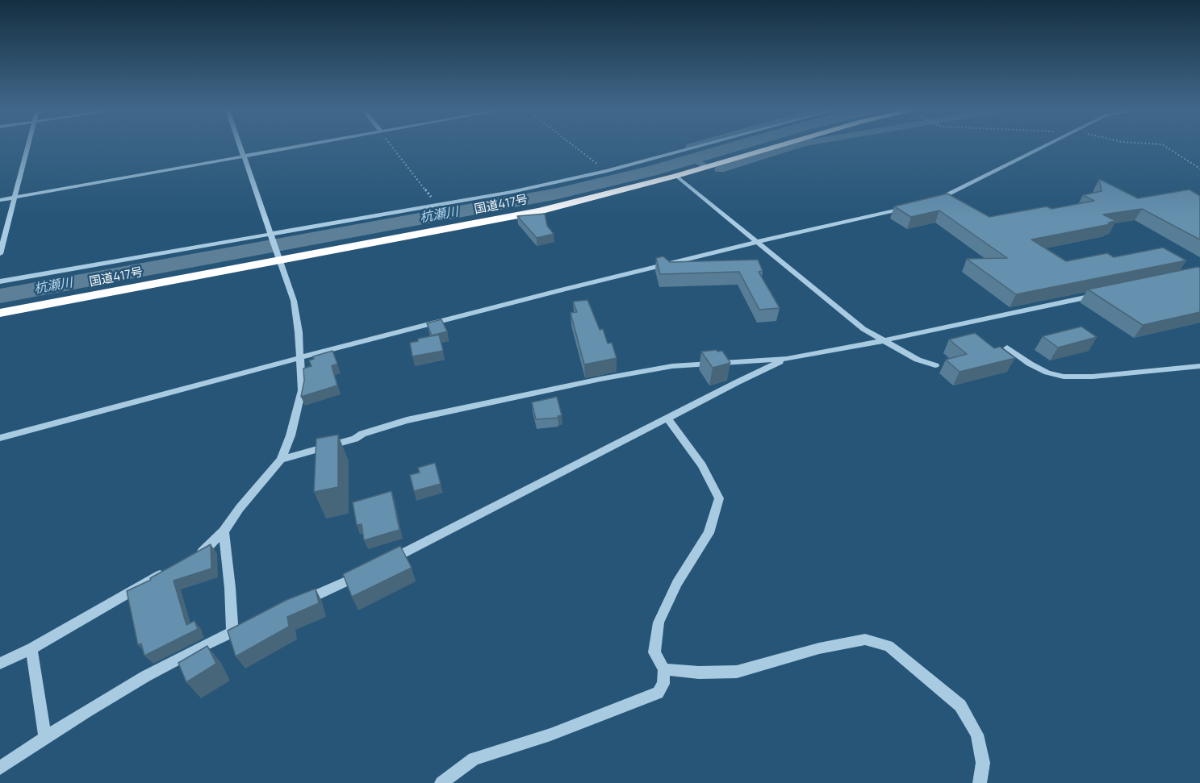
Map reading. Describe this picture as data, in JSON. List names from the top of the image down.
{
  "streets": {
    "highway": ["国道417号"]
  },
  "water": ["杭瀬川"]
}
